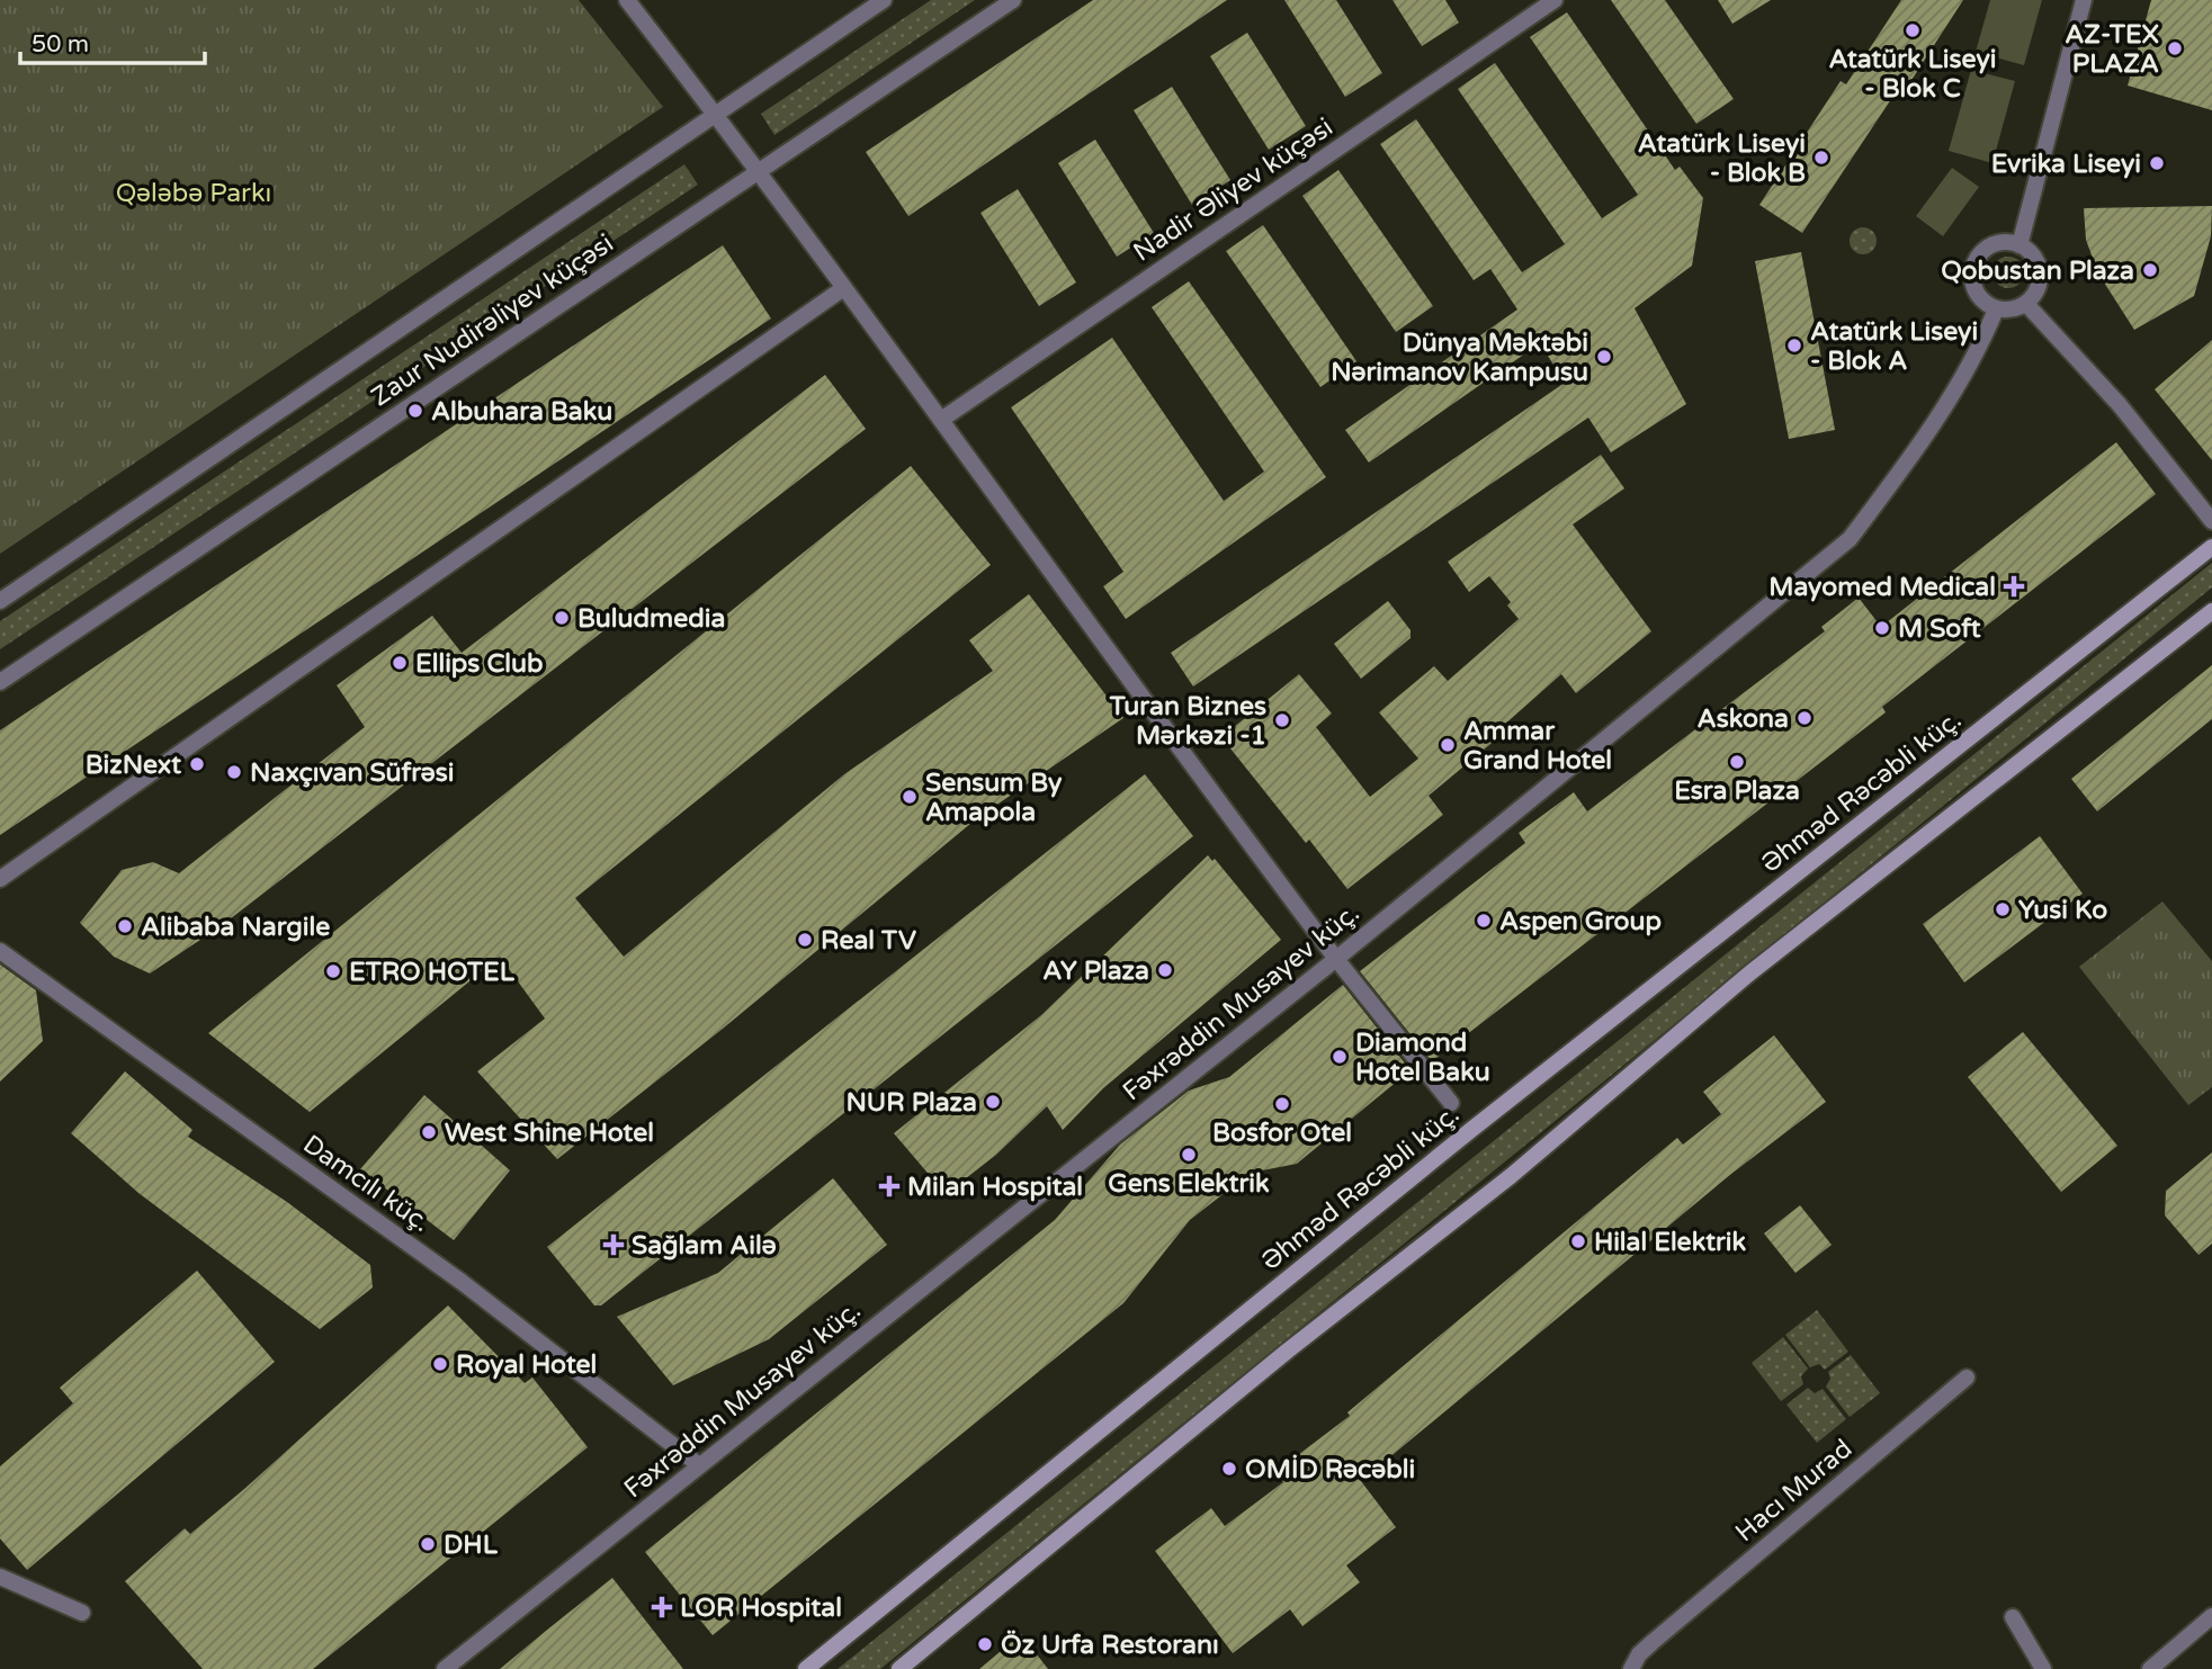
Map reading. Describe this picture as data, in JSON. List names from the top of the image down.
{
  "streets": {
    "main road": ["Əhməd Rəcəbli küç."],
    "street": [
      "Nadir Əliyev küçəsi",
      "Zaur Nudirəliyev küçəsi",
      "Fəxrəddin Musayev küç.",
      "Damcılı küç.",
      "Hacı Murad"
    ]
  },
  "crossings": [
    ["Fəxrəddin Musayev küç.", "Damcılı küç."]
  ],
  "parks": ["Qələbə Parkı"],
  "places": {
    "other": [
      "Atatürk Liseyi - Blok C",
      "AZ-TEX PLAZA",
      "Atatürk Liseyi - Blok B",
      "Evrika Liseyi",
      "Qobustan Plaza",
      "Atatürk Liseyi - Blok A",
      "Dünya Məktəbi Nərimanov Kampusu",
      "Albuhara Baku",
      "Buludmedia",
      "M Soft",
      "Ellips Club",
      "Askona",
      "Turan Biznes Mərkəzi -1",
      "Ammar Grand Hotel",
      "Esra Plaza",
      "BizNext",
      "Naxçıvan Süfrəsi",
      "Sensum By Amapola",
      "Yusi Ko",
      "Aspen Group",
      "Alibaba Nargile",
      "Real TV",
      "AY Plaza",
      "ETRO HOTEL",
      "Diamond Hotel Baku",
      "NUR Plaza",
      "Bosfor Otel",
      "West Shine Hotel",
      "Gens Elektrik",
      "Hilal Elektrik",
      "Royal Hotel",
      "OMİD Rəcəbli",
      "DHL",
      "Öz Urfa Restoranı"
    ],
    "health": [
      "Mayomed Medical",
      "Milan Hospital",
      "Sağlam Ailə",
      "LOR Hospital"
    ]
  },
  "scale_bar": "50 m"
}
